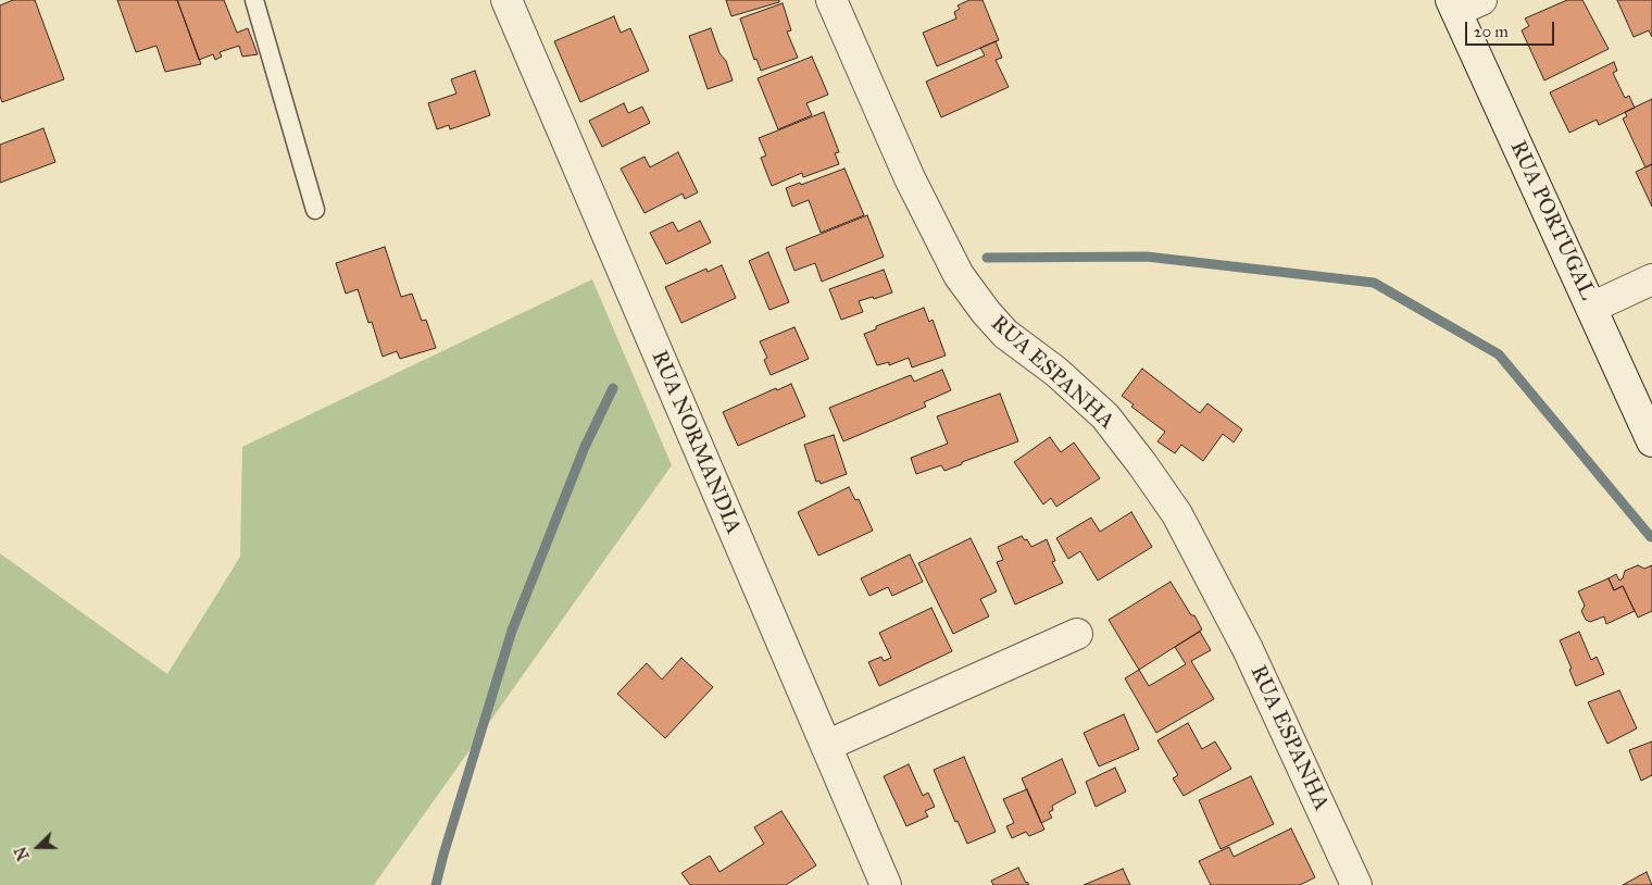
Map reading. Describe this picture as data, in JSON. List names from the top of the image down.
{
  "streets": {
    "street": ["RUA PORTUGAL", "RUA ESPANHA", "RUA NORMANDIA"]
  },
  "scale_bar": "20 m",
  "north": "left"
}
